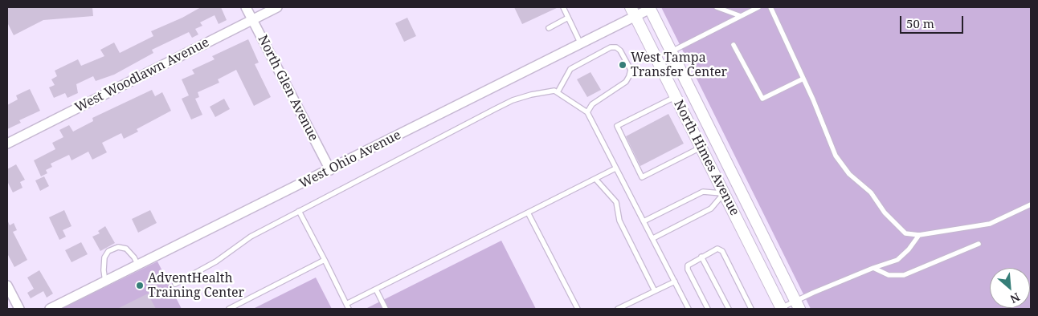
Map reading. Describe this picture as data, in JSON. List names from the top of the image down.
{
  "streets": {
    "street": [
      "West Woodlawn Avenue",
      "North Glen Avenue",
      "North Himes Avenue",
      "West Ohio Avenue"
    ]
  },
  "crossings": [
    ["West Woodlawn Avenue", "North Glen Avenue"],
    ["North Glen Avenue", "West Ohio Avenue"],
    ["North Himes Avenue", "West Ohio Avenue"]
  ],
  "places": ["West Tampa Transfer Center", "AdventHealth Training Center"],
  "scale_bar": "50 m",
  "north": "bottom right"
}
